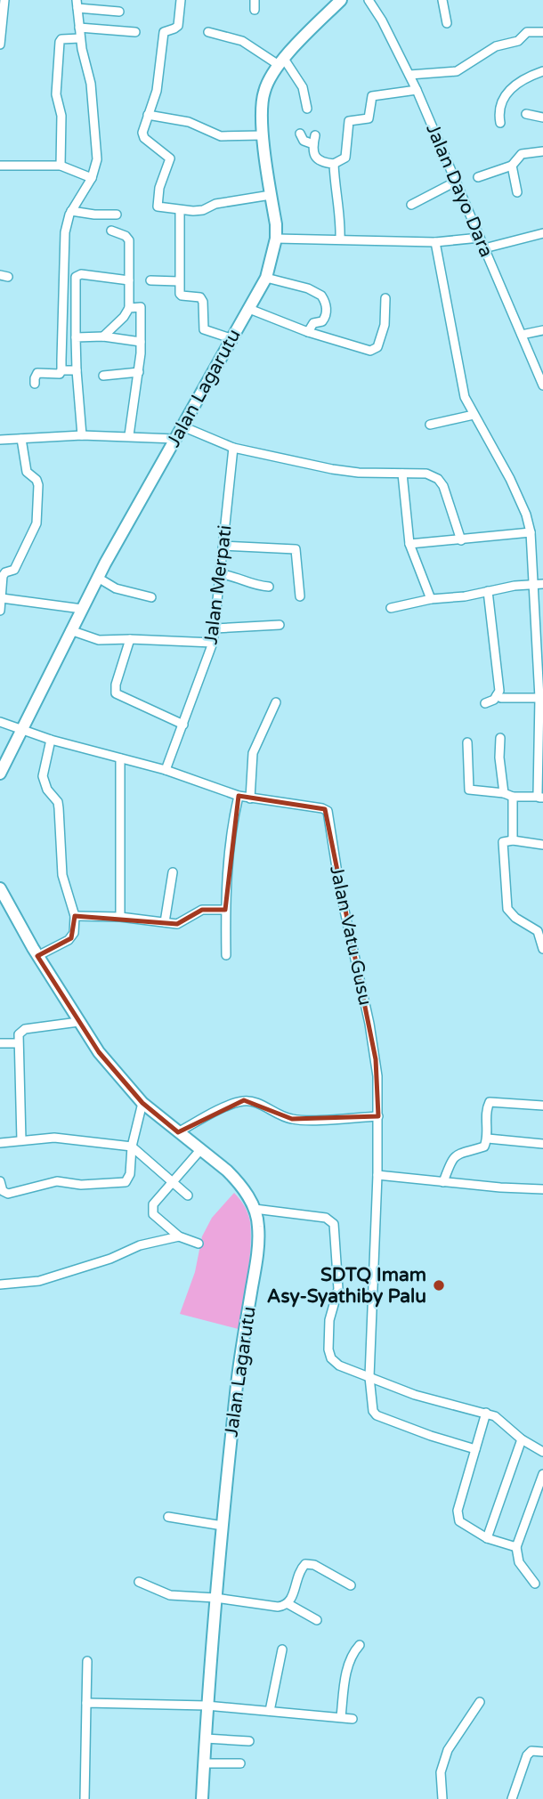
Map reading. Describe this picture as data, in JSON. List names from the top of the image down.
{
  "streets": {
    "street": [
      "Jalan Dayo Dara",
      "Jalan Lagarutu",
      "Jalan Merpati",
      "Jalan Vatu Gusu"
    ]
  },
  "crossings": [
    ["Jalan Lagarutu", "Jalan Vatu Gusu"],
    ["Jalan Merpati", "Jalan Vatu Gusu"]
  ],
  "places": ["SDTQ Imam Asy-Syathiby Palu"]
}
